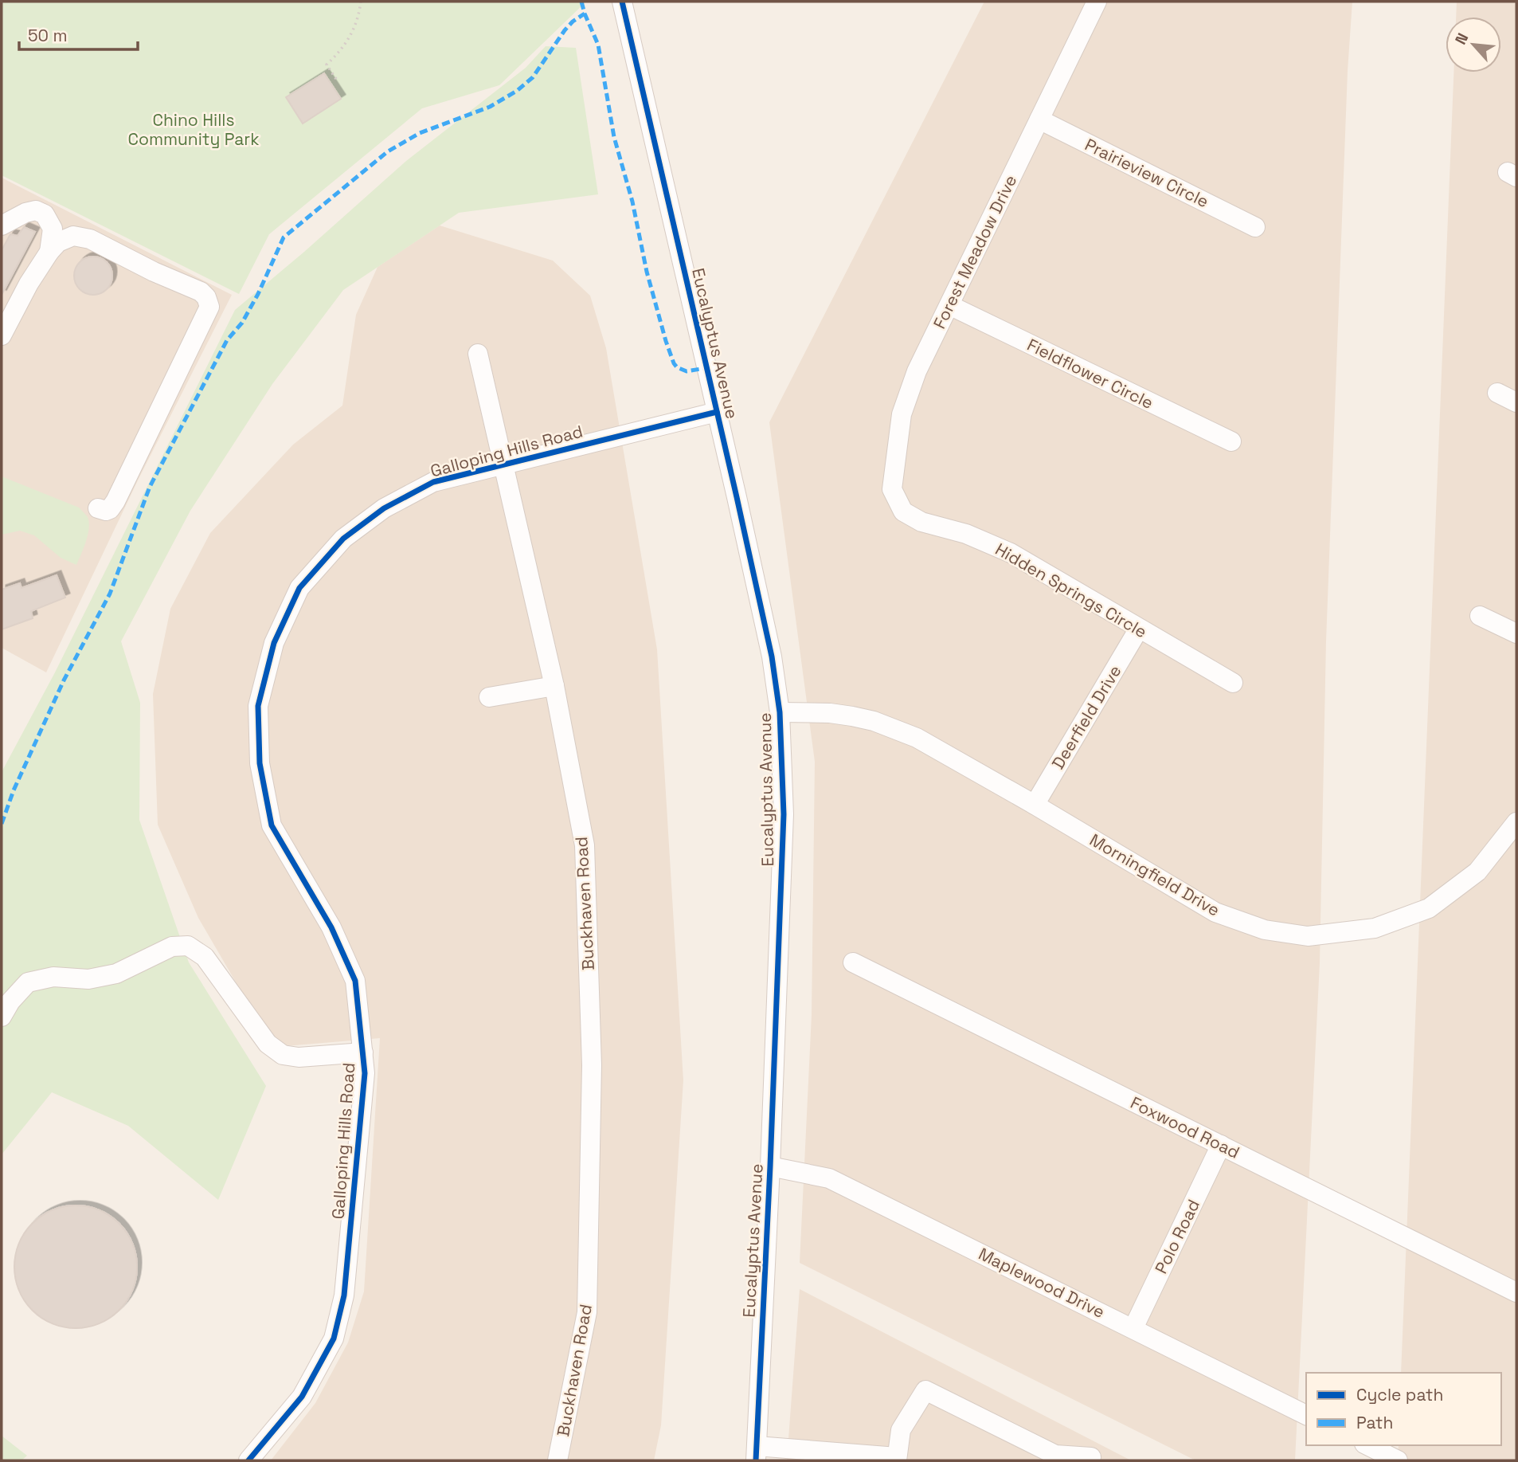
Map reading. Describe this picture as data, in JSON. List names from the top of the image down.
{
  "streets": {
    "street": [
      "Prairieview Circle",
      "Forest Meadow Drive",
      "Eucalyptus Avenue",
      "Fieldflower Circle",
      "Galloping Hills Road",
      "Hidden Springs Circle",
      "Deerfield Drive",
      "Morningfield Drive",
      "Buckhaven Road",
      "Foxwood Road",
      "Polo Road",
      "Maplewood Drive"
    ]
  },
  "crossings": [
    ["Prairieview Circle", "Forest Meadow Drive"],
    ["Forest Meadow Drive", "Fieldflower Circle"],
    ["Forest Meadow Drive", "Hidden Springs Circle"],
    ["Eucalyptus Avenue", "Galloping Hills Road"],
    ["Eucalyptus Avenue", "Morningfield Drive"],
    ["Eucalyptus Avenue", "Maplewood Drive"],
    ["Galloping Hills Road", "Buckhaven Road"],
    ["Hidden Springs Circle", "Deerfield Drive"],
    ["Deerfield Drive", "Morningfield Drive"],
    ["Foxwood Road", "Polo Road"],
    ["Polo Road", "Maplewood Drive"]
  ],
  "parks": ["Chino Hills Community Park"],
  "legend": ["Cycle path", "Path"],
  "scale_bar": "50 m",
  "north": "top left"
}
